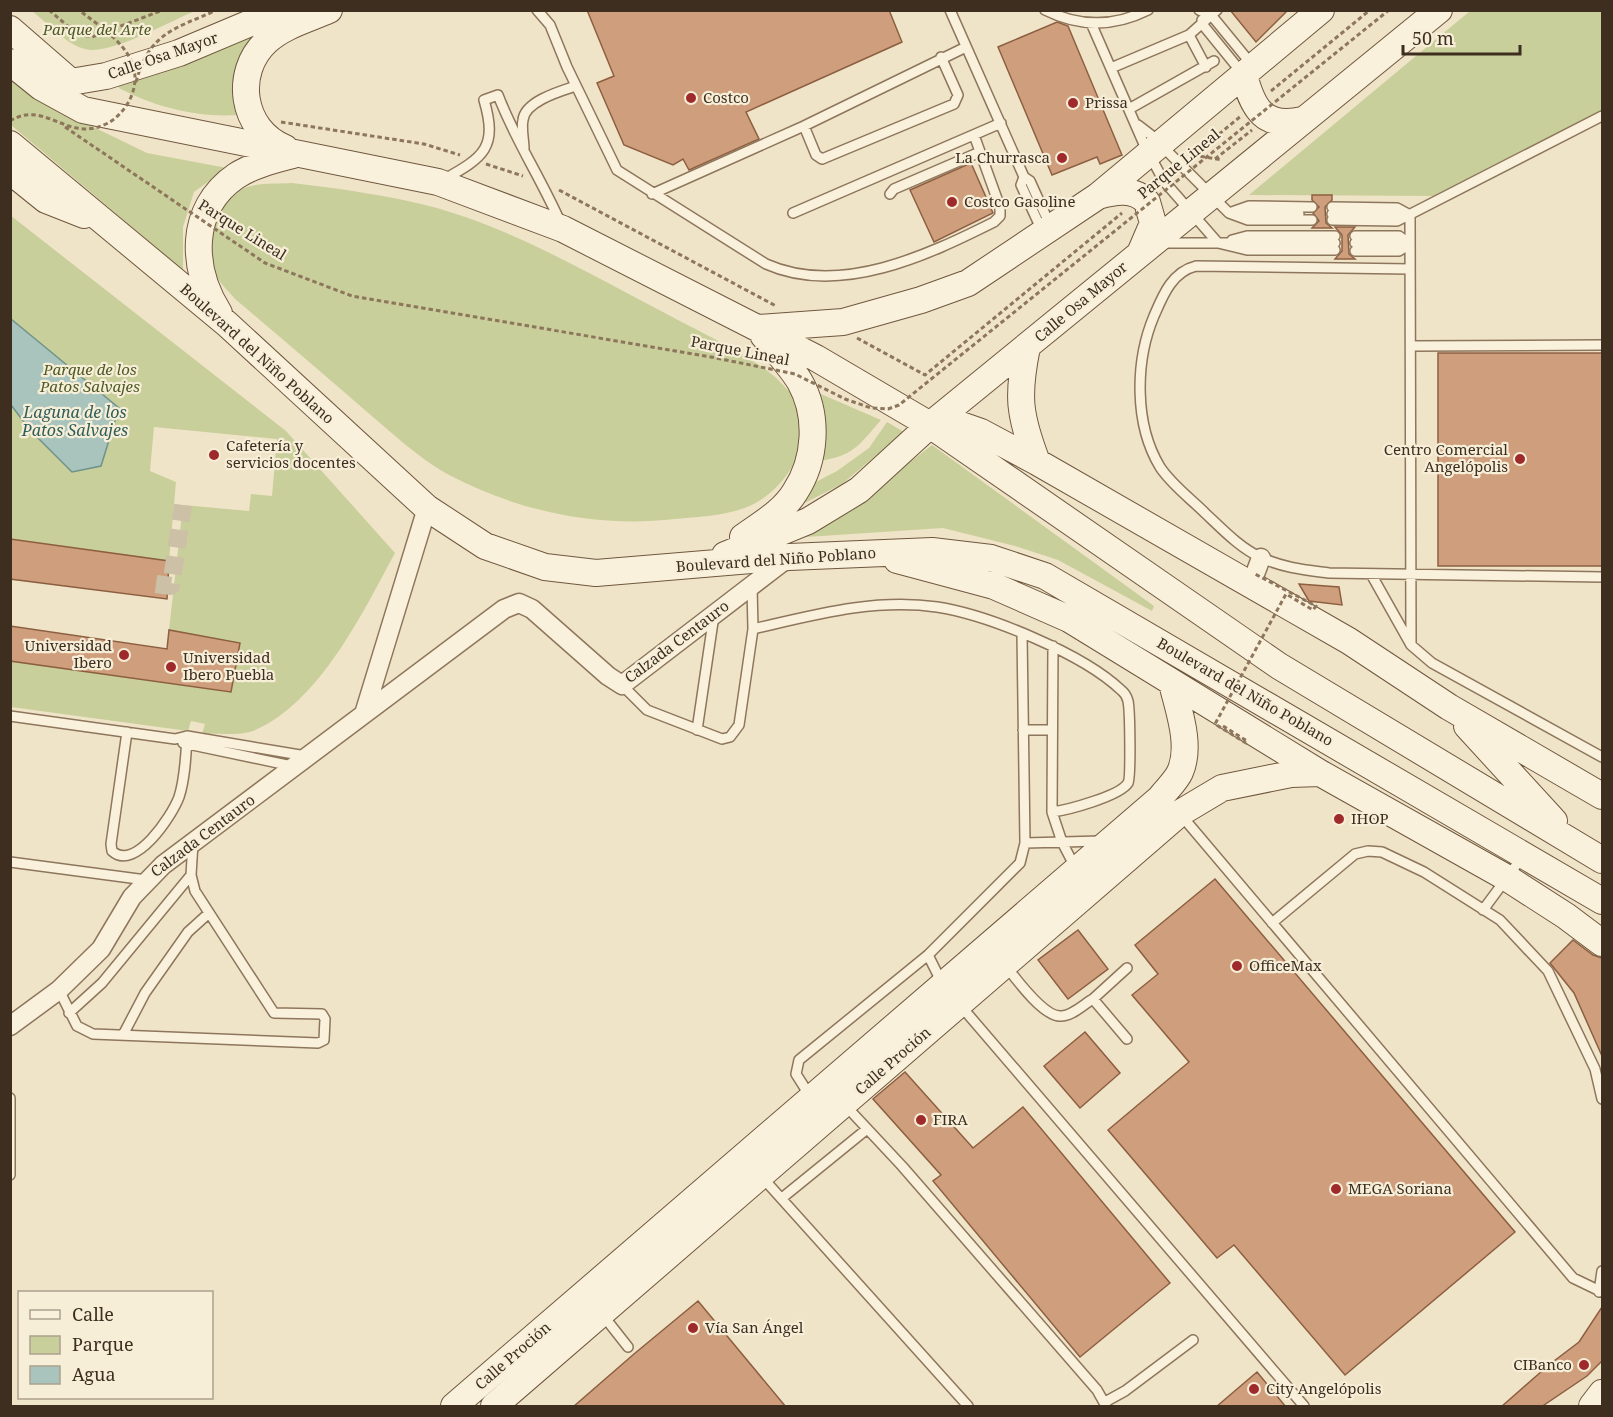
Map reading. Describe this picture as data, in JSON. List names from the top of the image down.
{
  "streets": {
    "main road": ["Calle Osa Mayor", "Boulevard del Niño Poblano", "Calle Proción"],
    "street": ["Calzada Centauro"],
    "path": ["Parque Lineal"]
  },
  "crossings": [
    ["Calle Osa Mayor", "Boulevard del Niño Poblano"],
    ["Boulevard del Niño Poblano", "Calzada Centauro"]
  ],
  "water": ["Laguna de los Patos Salvajes"],
  "parks": ["Parque del Arte", "Parque de los Patos Salvajes"],
  "places": [
    "Costco",
    "Prissa",
    "La Churrasca",
    "Costco Gasoline",
    "Cafetería y servicios docentes",
    "Centro Comercial Angelópolis",
    "Universidad Ibero",
    "Universidad Ibero Puebla",
    "IHOP",
    "OfficeMax",
    "FIRA",
    "MEGA Soriana",
    "Vía San Ángel",
    "CIBanco",
    "City Angelópolis"
  ],
  "legend": ["Calle", "Parque", "Agua"],
  "scale_bar": "50 m"
}
